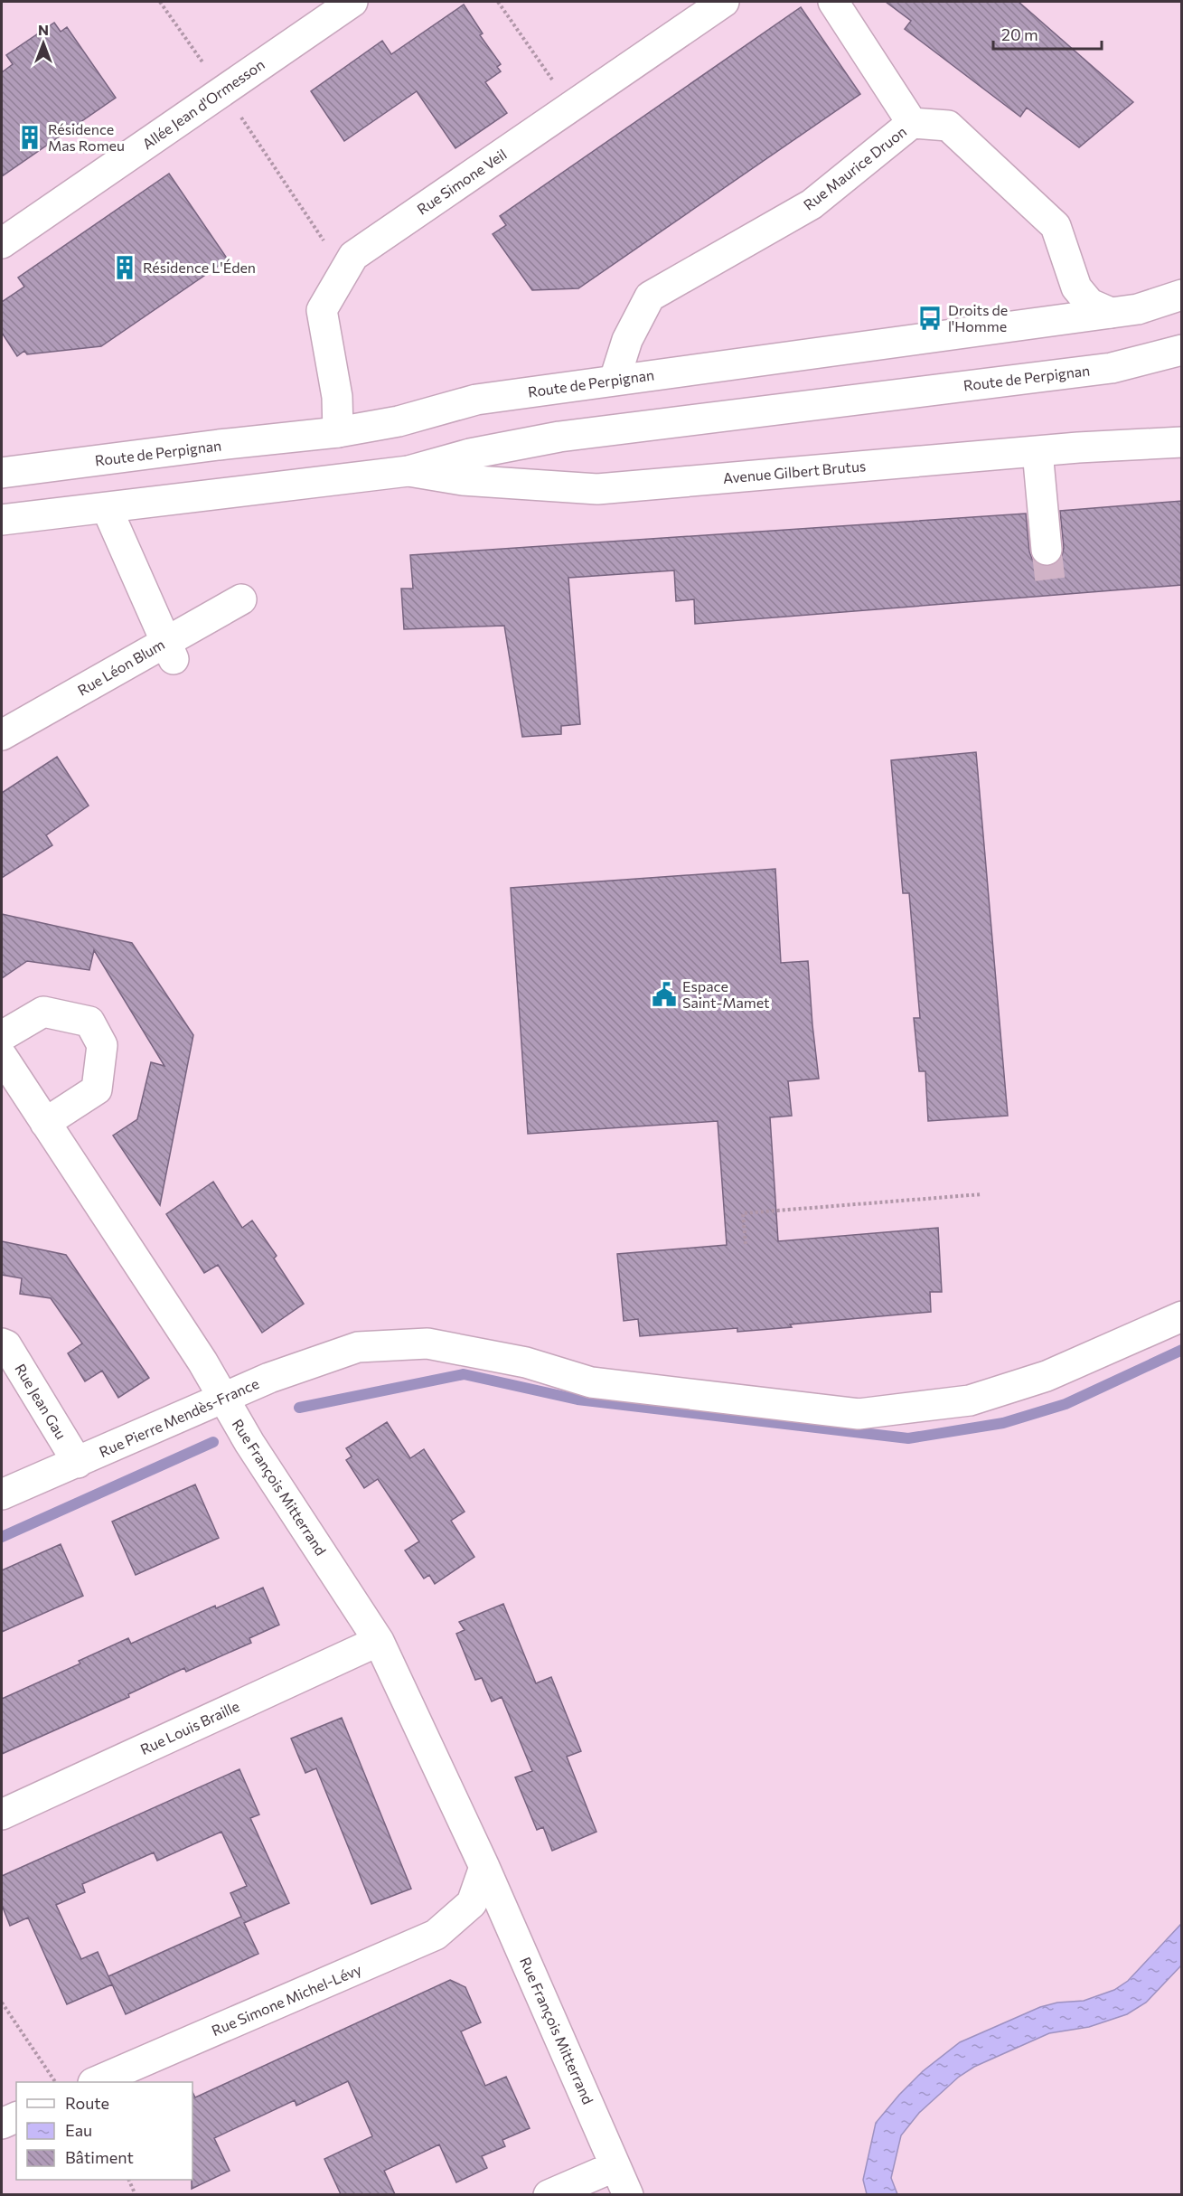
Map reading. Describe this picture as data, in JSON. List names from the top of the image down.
{
  "streets": {
    "street": [
      "Allée Jean d'Ormesson",
      "Rue Maurice Druon",
      "Rue Simone Veil",
      "Route de Perpignan",
      "Avenue Gilbert Brutus",
      "Rue Léon Blum",
      "Rue Jean Gau",
      "Rue Pierre Mendès-France",
      "Rue François Mitterrand",
      "Rue Louis Braille",
      "Rue Simone Michel-Lévy"
    ]
  },
  "crossings": [
    ["Rue Maurice Druon", "Route de Perpignan"],
    ["Rue Simone Veil", "Route de Perpignan"],
    ["Route de Perpignan", "Avenue Gilbert Brutus"],
    ["Rue Jean Gau", "Rue Pierre Mendès-France"],
    ["Rue Pierre Mendès-France", "Rue François Mitterrand"],
    ["Rue François Mitterrand", "Rue Louis Braille"],
    ["Rue François Mitterrand", "Rue Simone Michel-Lévy"]
  ],
  "places": {
    "building": ["Résidence Mas Romeu", "Résidence L'Éden"],
    "bus stop": ["Droits de l'Homme"],
    "public building": ["Espace Saint-Mamet"]
  },
  "legend": ["Route", "Eau", "Bâtiment"],
  "scale_bar": "20 m",
  "north": "top"
}
